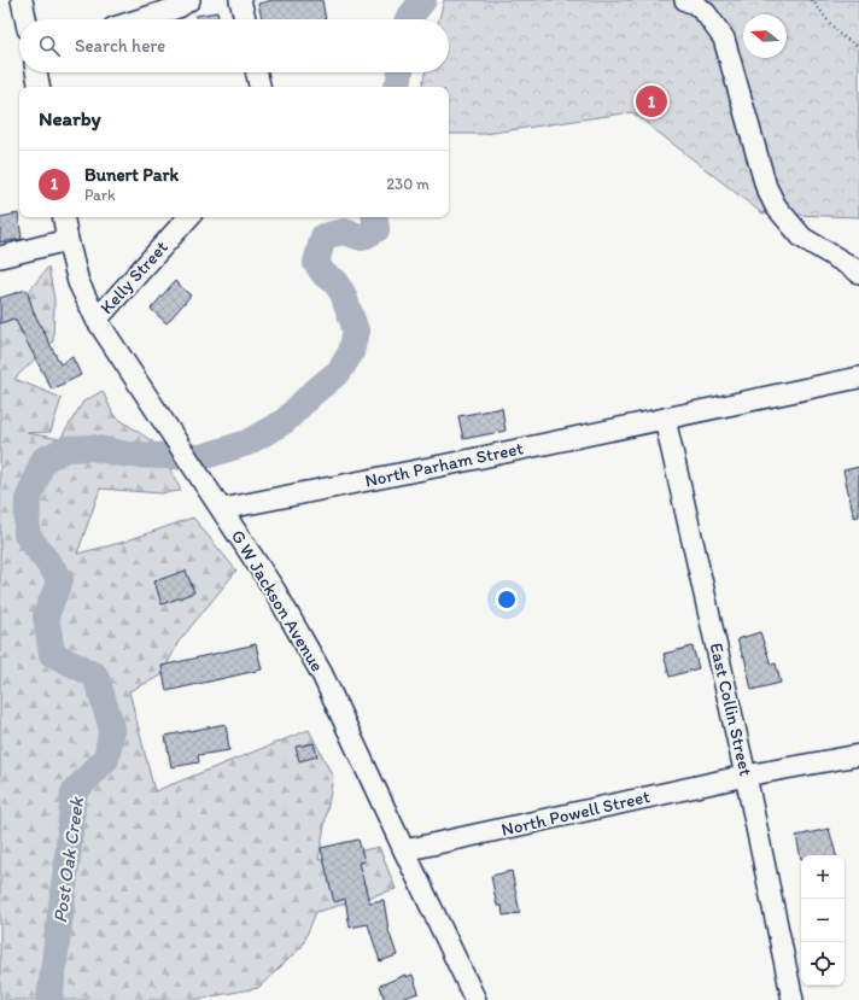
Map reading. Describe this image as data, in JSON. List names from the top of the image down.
{
  "streets": {
    "street": [
      "Kelly Street",
      "North Parham Street",
      "G W Jackson Avenue",
      "East Collin Street",
      "North Powell Street"
    ]
  },
  "crossings": [
    ["Kelly Street", "G W Jackson Avenue"],
    ["North Parham Street", "G W Jackson Avenue"],
    ["North Parham Street", "East Collin Street"],
    ["G W Jackson Avenue", "North Powell Street"],
    ["East Collin Street", "North Powell Street"]
  ],
  "water": ["Post Oak Creek"],
  "north": "left",
  "page": {
    "search": "Search here",
    "pins": "1",
    "heading": "Nearby",
    "list": [
      {
        "mark": "1",
        "name": "Bunert Park",
        "note": "Park",
        "value": "230 m"
      }
    ],
    "map_buttons": ["+", "−"]
  }
}
